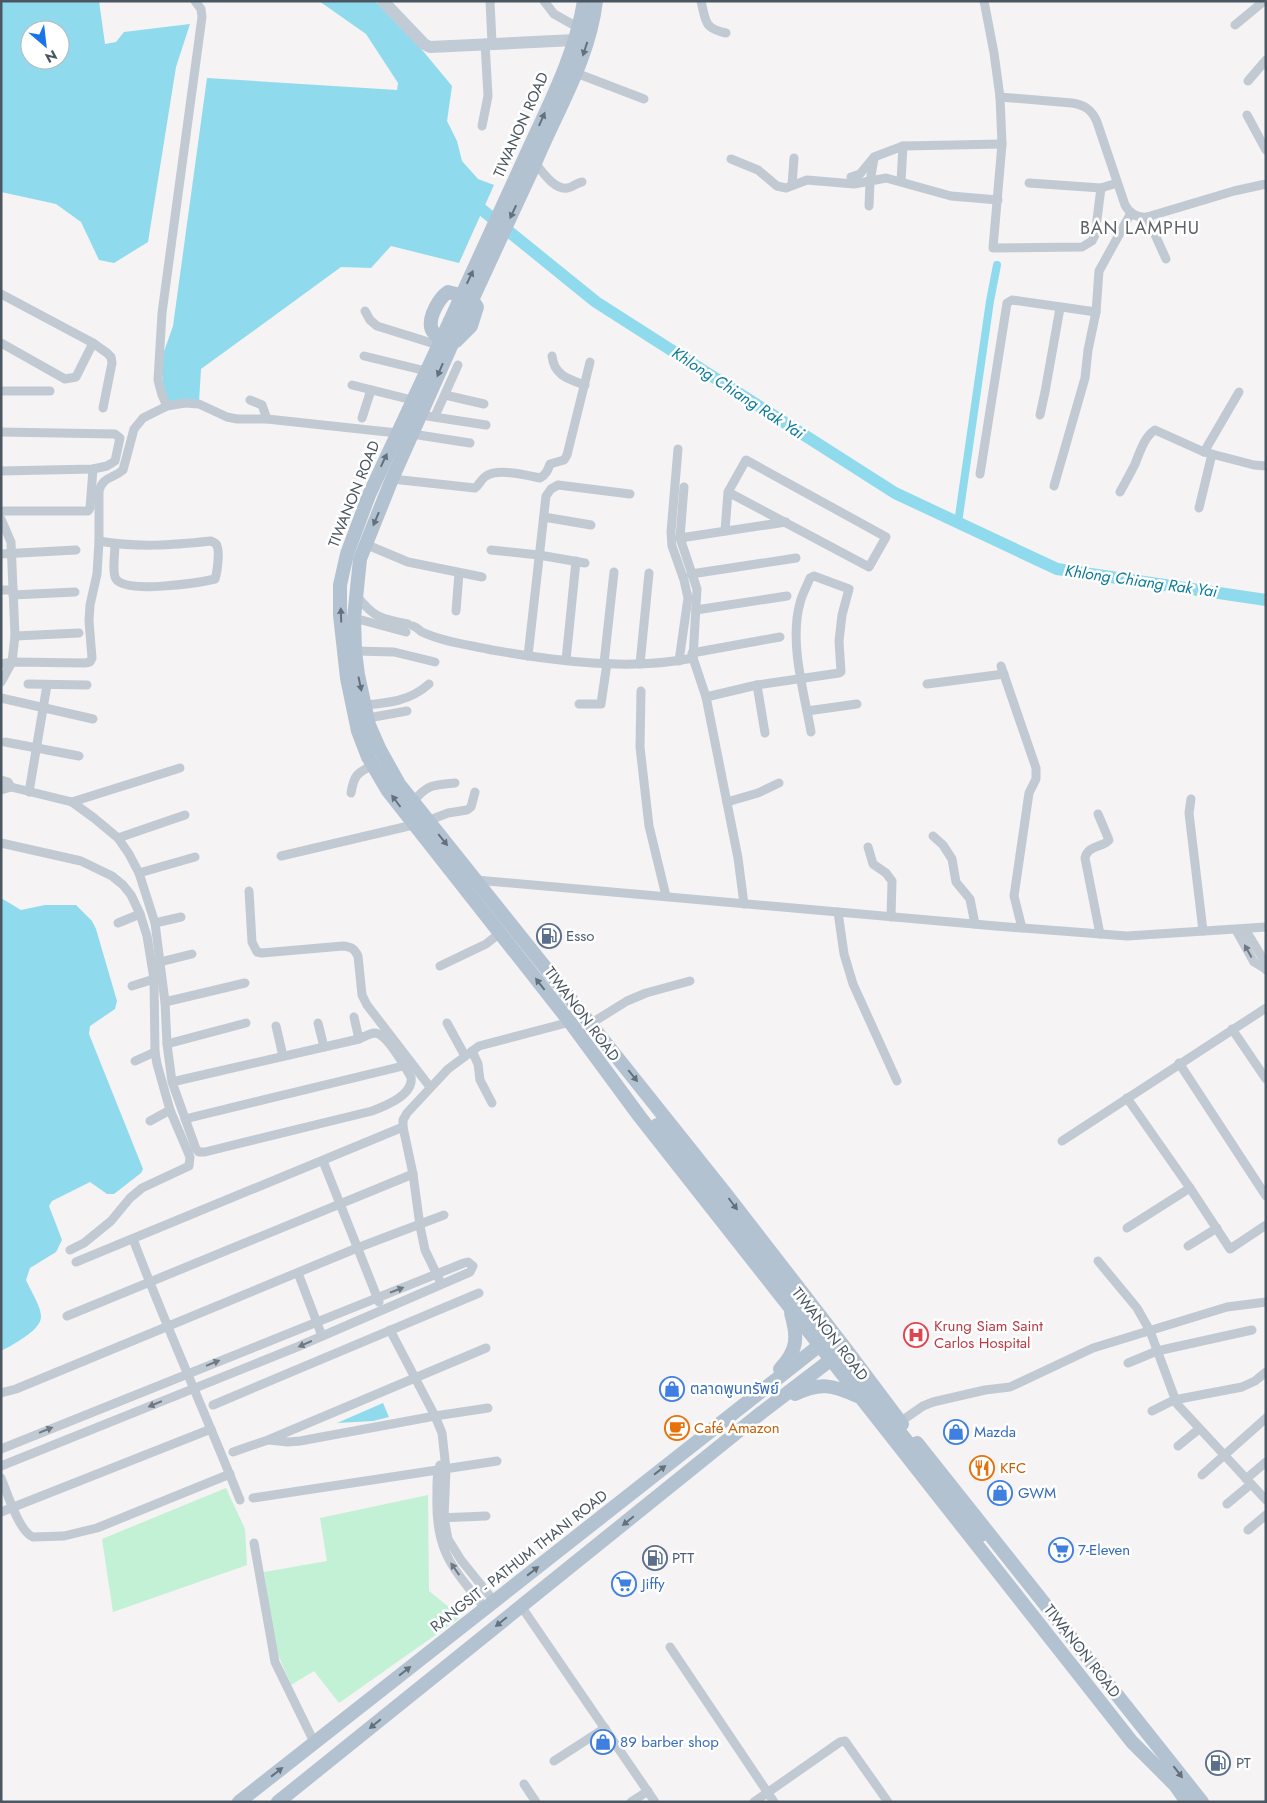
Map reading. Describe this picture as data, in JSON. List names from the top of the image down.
{
  "streets": {
    "main road": ["TIWANON ROAD", "RANGSIT - PATHUM THANI ROAD"]
  },
  "crossings": [
    ["TIWANON ROAD", "RANGSIT - PATHUM THANI ROAD"]
  ],
  "districts": ["BAN LAMPHU"],
  "water": ["Khlong Chiang Rak Yai"],
  "places": {
    "fuel station": ["Esso", "PTT", "PT"],
    "hospital": ["Krung Siam Saint Carlos Hospital"],
    "shop": [
      "ตลาดพูนทรัพย์",
      "Mazda",
      "GWM",
      "89 barber shop"
    ],
    "cafe": ["Café Amazon"],
    "restaurant": ["KFC"],
    "supermarket": ["7-Eleven", "Jiffy"]
  },
  "north": "bottom right"
}
